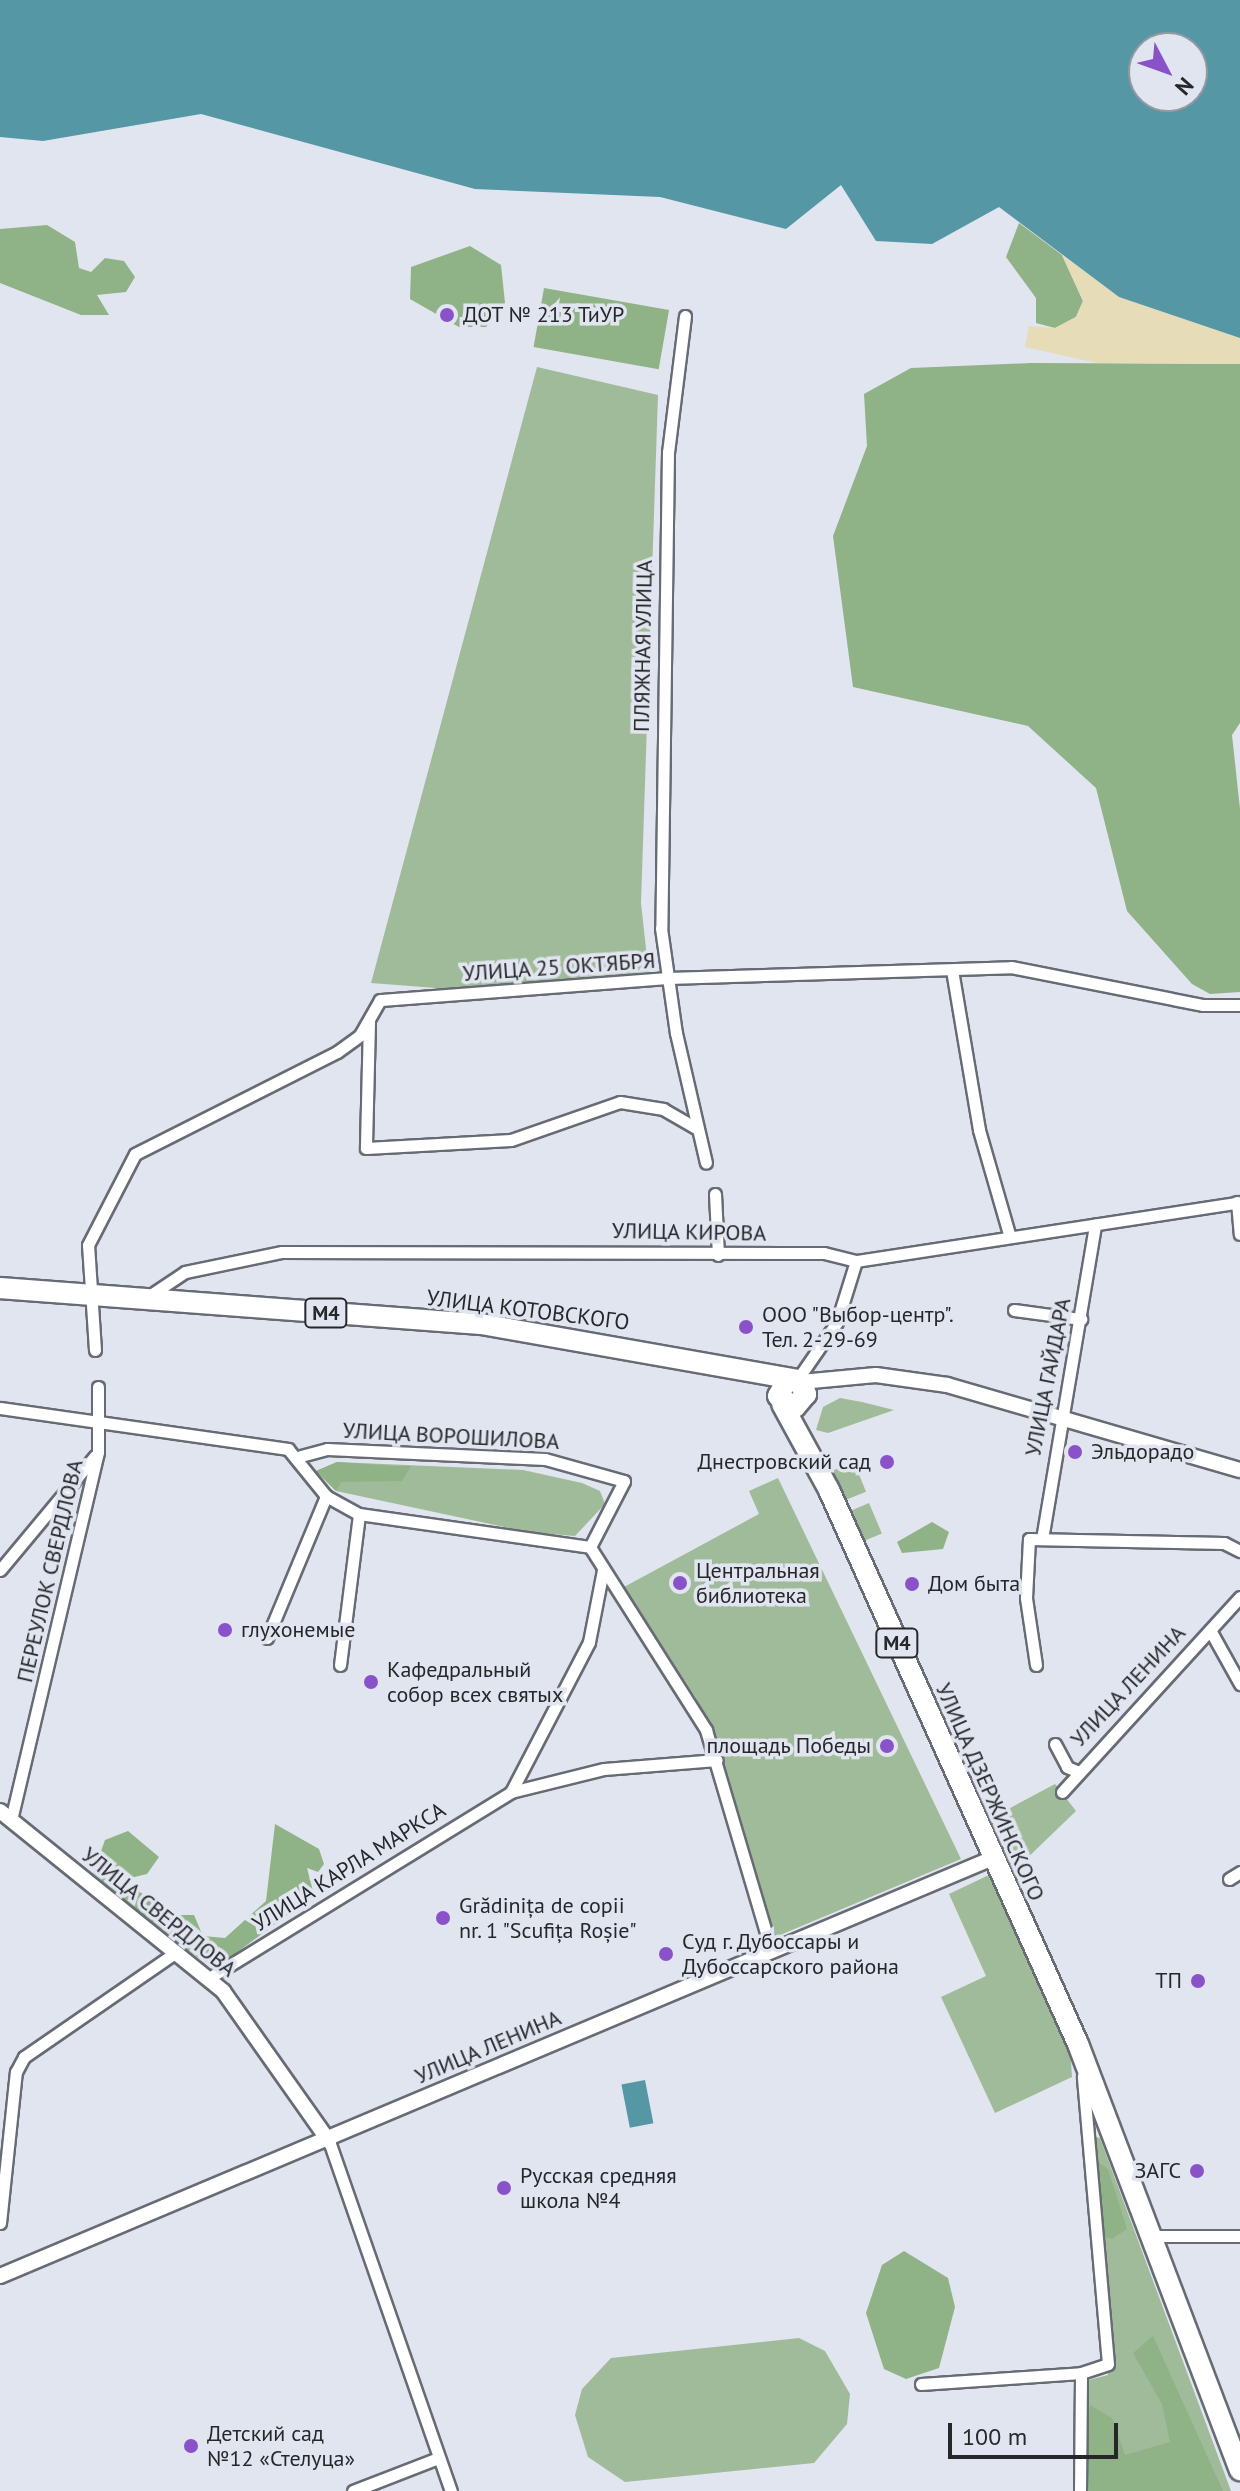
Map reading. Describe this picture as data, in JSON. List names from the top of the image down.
{
  "streets": {
    "highway": ["УЛИЦА КОТОВСКОГО", "M4", "УЛИЦА ДЗЕРЖИНСКОГО"],
    "street": [
      "ПЛЯЖНАЯ УЛИЦА",
      "УЛИЦА 25 ОКТЯБРЯ",
      "УЛИЦА КИРОВА",
      "УЛИЦА ГАЙДАРА",
      "УЛИЦА ВОРОШИЛОВА",
      "ПЕРЕУЛОК СВЕРДЛОВА",
      "УЛИЦА ЛЕНИНА",
      "УЛИЦА КАРЛА МАРКСА",
      "УЛИЦА СВЕРДЛОВА"
    ]
  },
  "crossings": [
    ["ПЛЯЖНАЯ УЛИЦА", "УЛИЦА 25 ОКТЯБРЯ"],
    ["УЛИЦА 25 ОКТЯБРЯ", "УЛИЦА КОТОВСКОГО"],
    ["УЛИЦА КИРОВА", "УЛИЦА КОТОВСКОГО"],
    ["УЛИЦА КИРОВА", "УЛИЦА ГАЙДАРА"],
    ["УЛИЦА КОТОВСКОГО", "УЛИЦА ДЗЕРЖИНСКОГО"],
    ["УЛИЦА ВОРОШИЛОВА", "ПЕРЕУЛОК СВЕРДЛОВА"],
    ["ПЕРЕУЛОК СВЕРДЛОВА", "УЛИЦА СВЕРДЛОВА"],
    ["УЛИЦА ЛЕНИНА", "УЛИЦА ДЗЕРЖИНСКОГО"],
    ["УЛИЦА ЛЕНИНА", "УЛИЦА СВЕРДЛОВА"],
    ["УЛИЦА КАРЛА МАРКСА", "УЛИЦА СВЕРДЛОВА"]
  ],
  "places": [
    "ДОТ № 213 ТиУР",
    "ООО \"Выбор-центр\". Тел. 2-29-69",
    "Эльдорадо",
    "Днестровский сад",
    "Центральная библиотека",
    "Дом быта",
    "глухонемые",
    "Кафедральный собор всех святых",
    "площадь Победы",
    "Grădinița de copii nr. 1 \"Scufița Roșie\"",
    "Суд г. Дубоссары и Дубоссарского района",
    "ТП",
    "ЗАГС",
    "Русская средняя школа №4",
    "Детский сад №12 «Стелуца»"
  ],
  "scale_bar": "100 m",
  "north": "bottom right"
}
